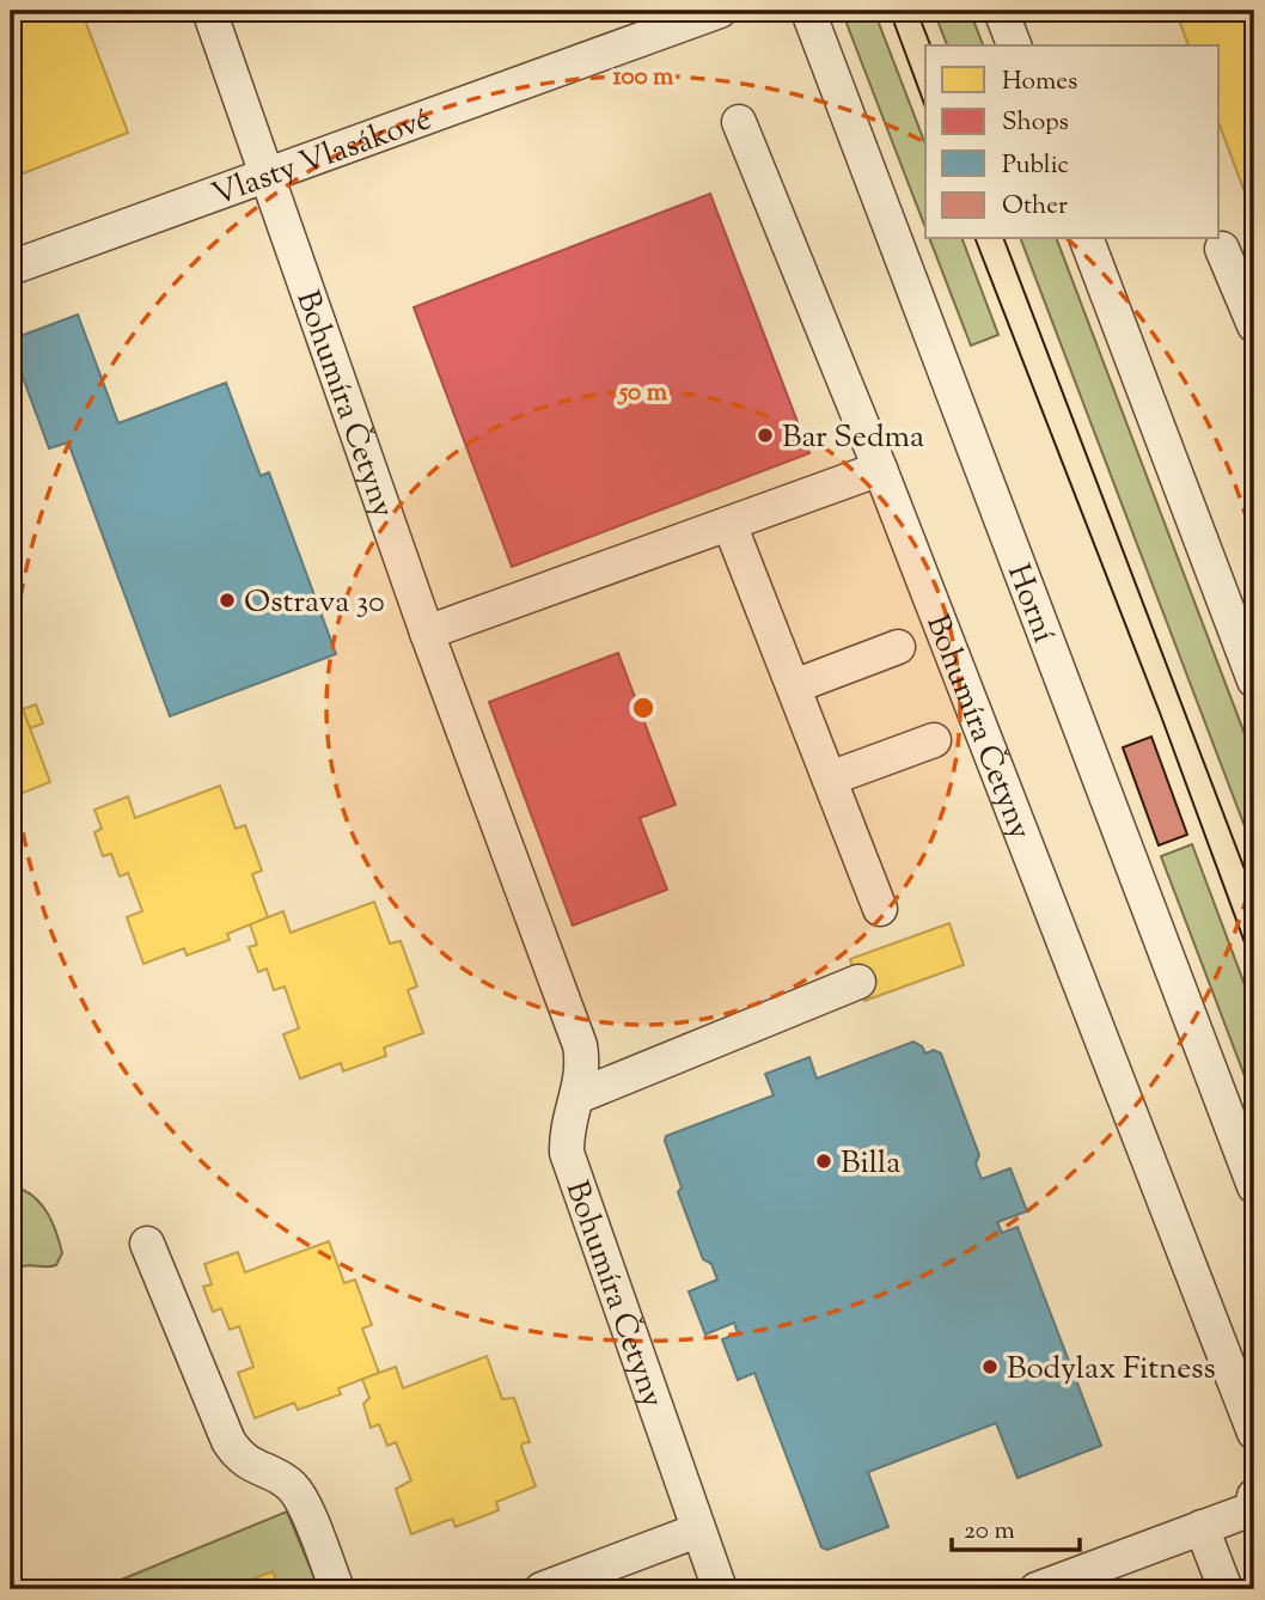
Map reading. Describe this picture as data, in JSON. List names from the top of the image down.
{
  "streets": {
    "street": ["Vlasty Vlasákové", "Bohumíra Četyny", "Horní"]
  },
  "crossings": [
    ["Vlasty Vlasákové", "Bohumíra Četyny"]
  ],
  "places": [
    "Bar Sedma",
    "Ostrava 30",
    "Billa",
    "Bodylax Fitness"
  ],
  "legend": [
    "Homes",
    "Shops",
    "Public",
    "Other"
  ],
  "scale_bar": "20 m",
  "rings": ["100 m", "50 m"]
}
